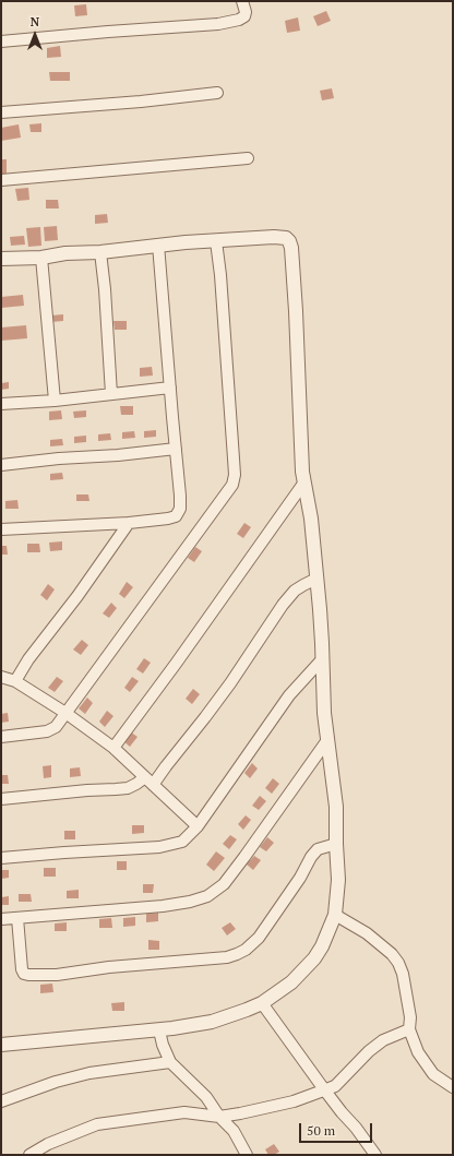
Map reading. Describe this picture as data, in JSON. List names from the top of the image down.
{
  "scale_bar": "50 m",
  "north": "top"
}
